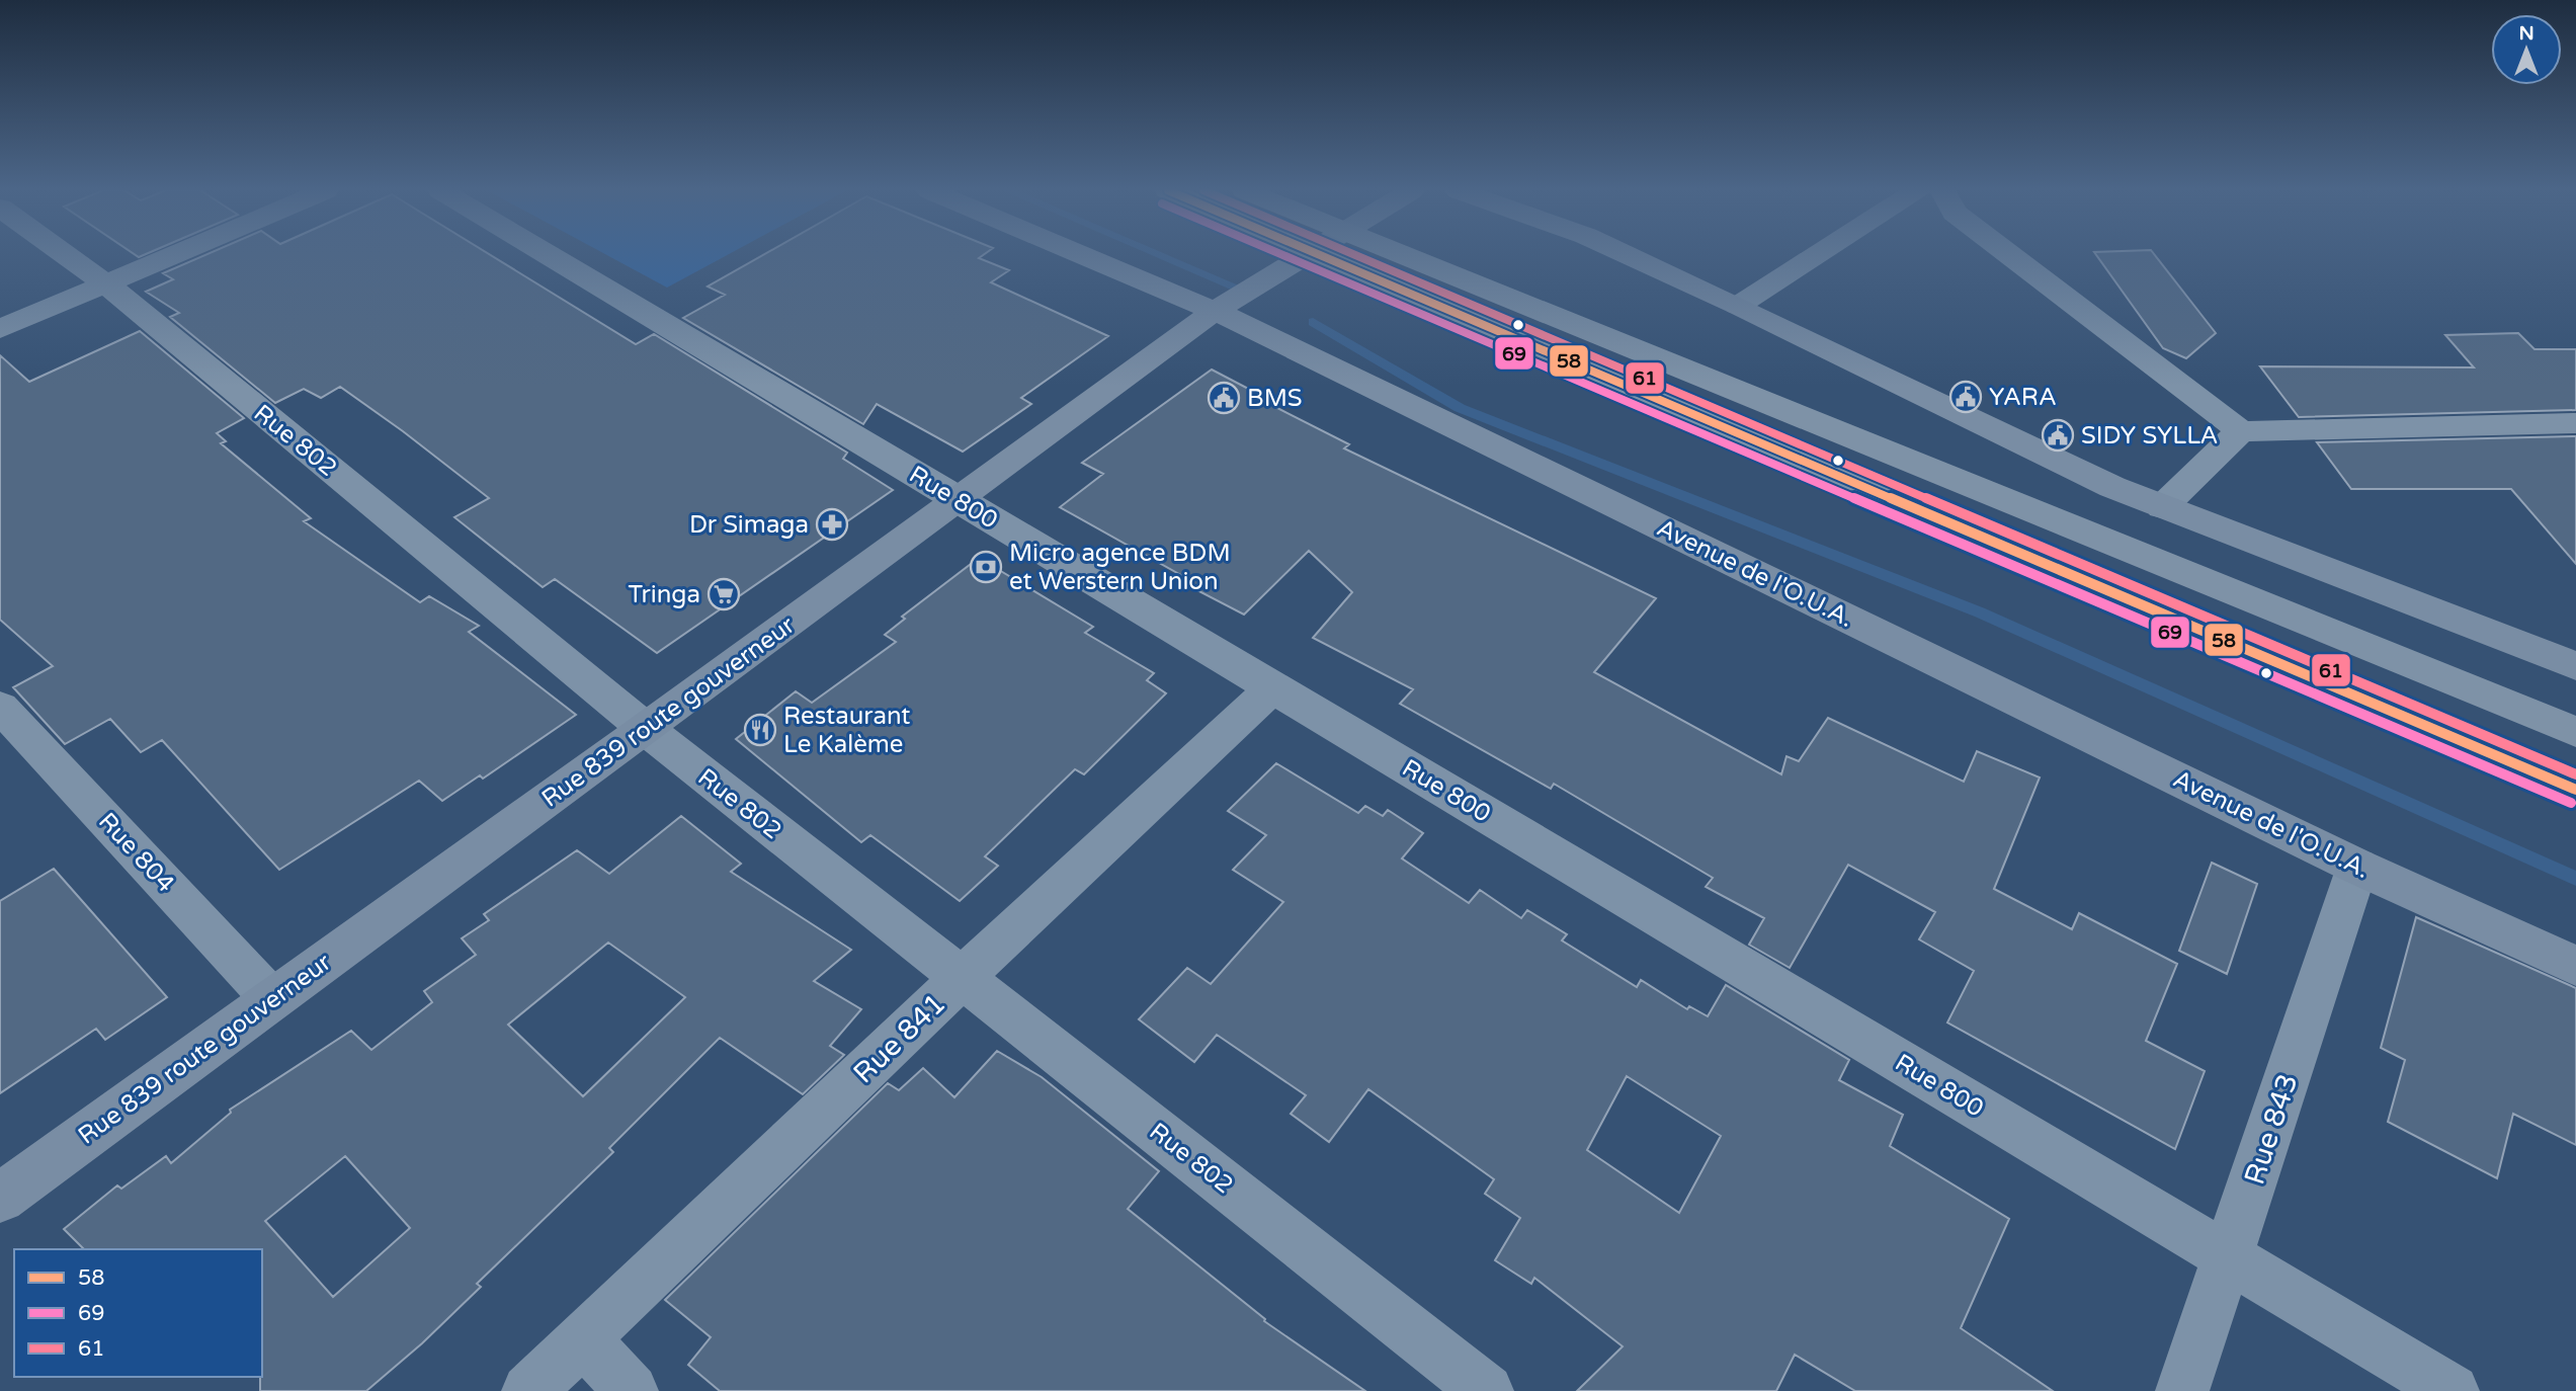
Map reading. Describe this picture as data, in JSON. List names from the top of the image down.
{
  "streets": {
    "street": [
      "Rue 802",
      "Rue 800",
      "Avenue de l'O.U.A.",
      "Rue 839 route gouverneur",
      "Rue 804",
      "Rue 841",
      "Rue 843"
    ]
  },
  "crossings": [
    ["Rue 802", "Rue 839 route gouverneur"],
    ["Rue 802", "Rue 841"],
    ["Rue 800", "Rue 839 route gouverneur"],
    ["Rue 800", "Rue 841"],
    ["Rue 800", "Rue 843"],
    ["Avenue de l'O.U.A.", "Rue 839 route gouverneur"],
    ["Avenue de l'O.U.A.", "Rue 843"],
    ["Rue 839 route gouverneur", "Rue 804"]
  ],
  "places": {
    "public building": ["YARA", "BMS", "SIDY SYLLA"],
    "pharmacy": ["Dr Simaga"],
    "bank": ["Micro agence BDM et Werstern Union"],
    "supermarket": ["Tringa"],
    "restaurant": ["Restaurant Le Kalème"]
  },
  "lines": ["transit line 58", "transit line 69", "transit line 61"],
  "legend": ["58", "69", "61"],
  "north": "top"
}
